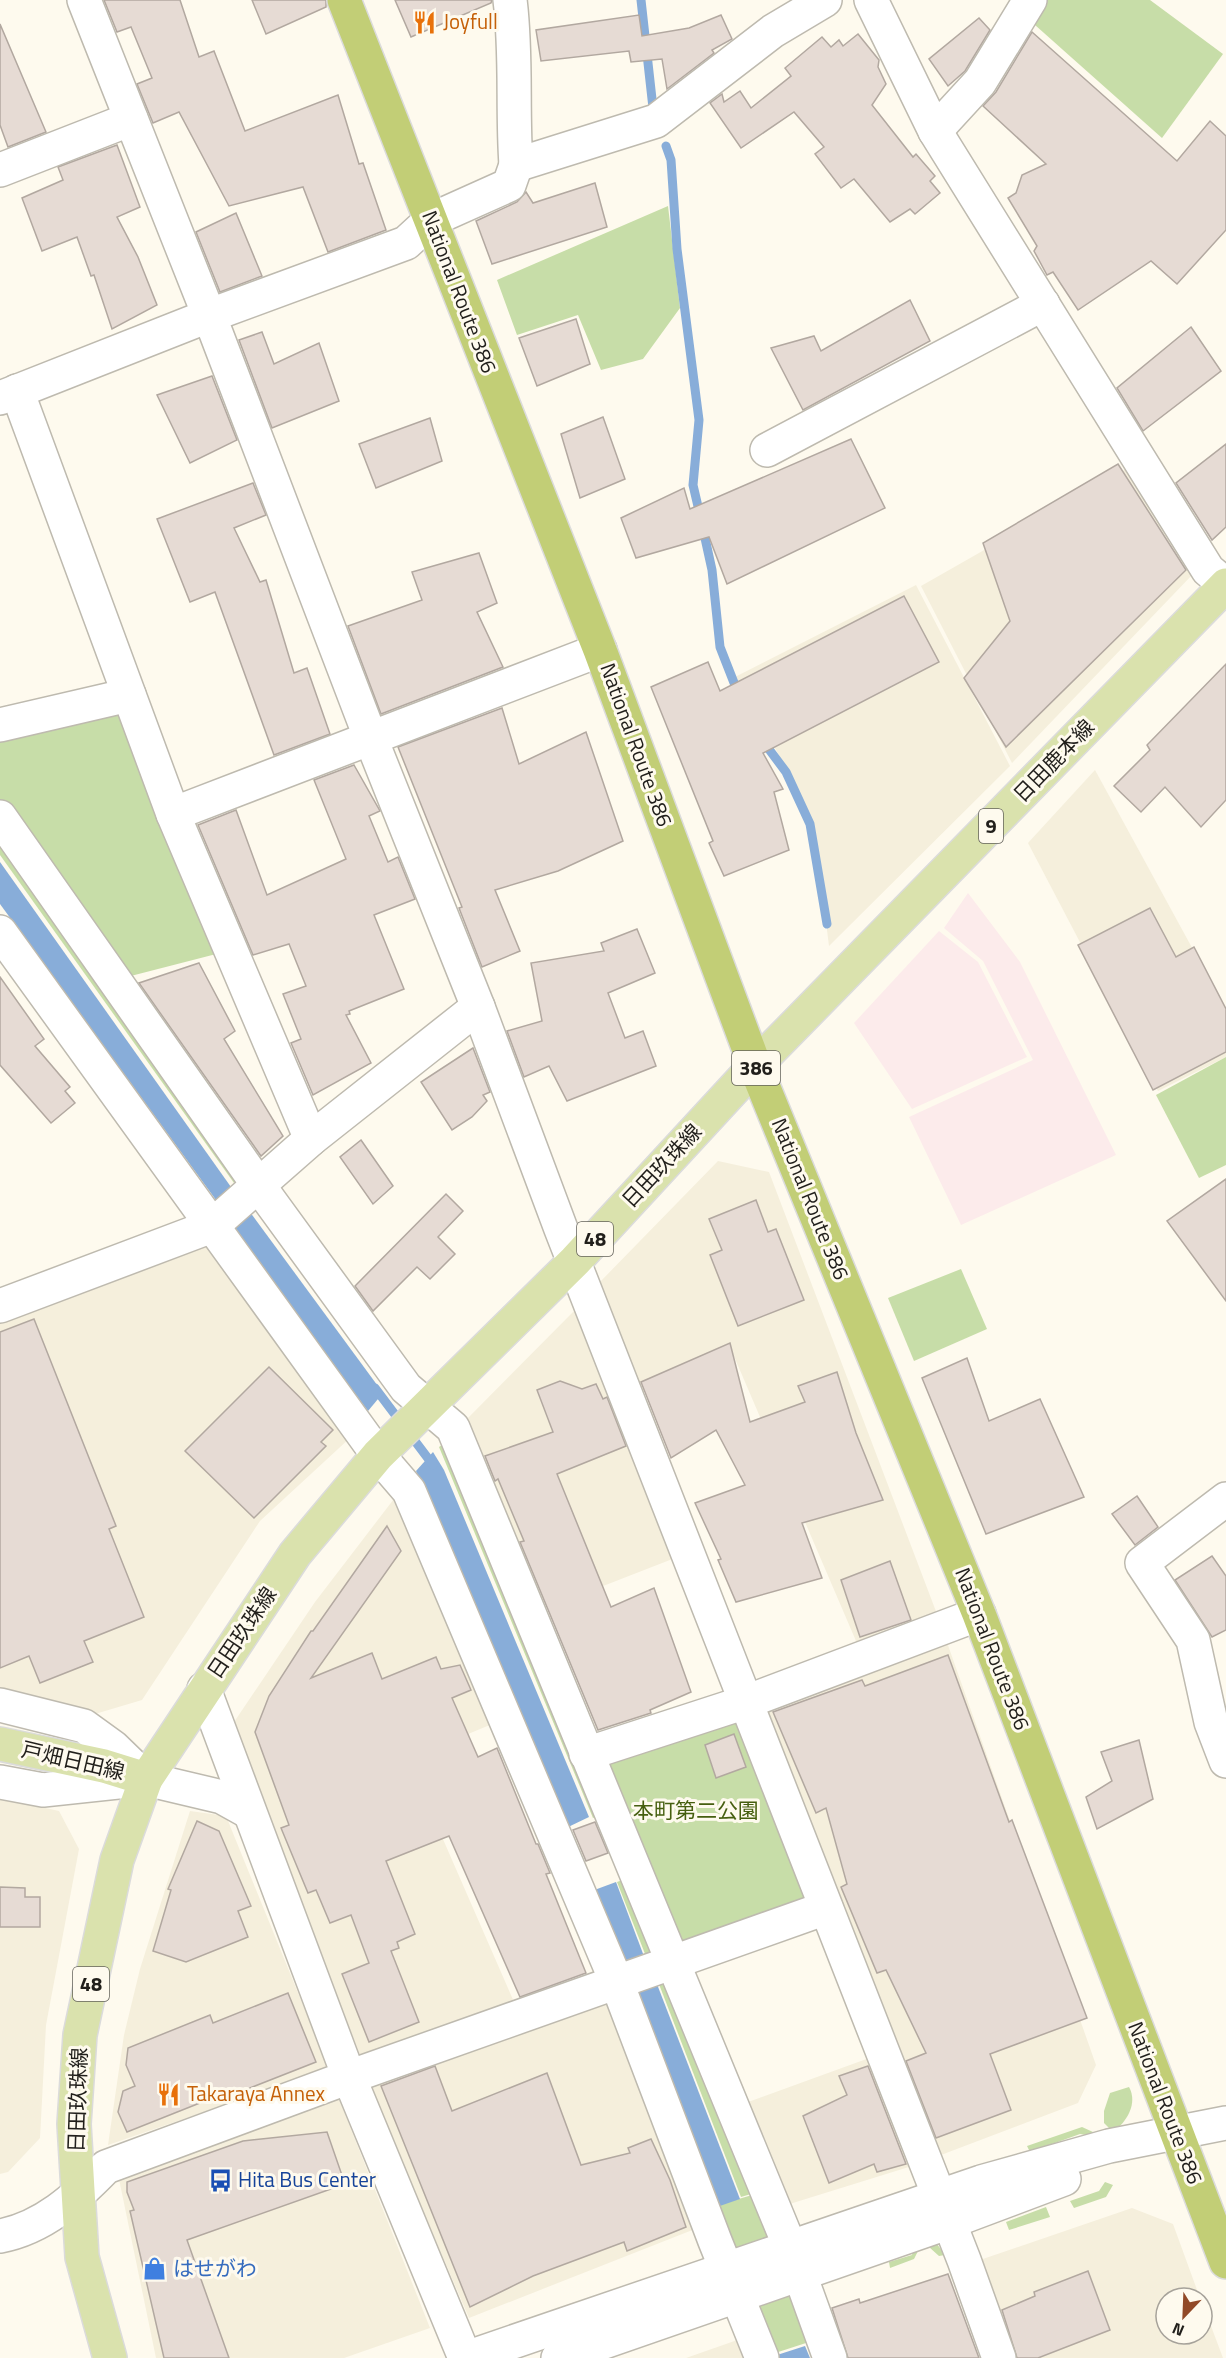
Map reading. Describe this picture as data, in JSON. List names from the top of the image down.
{
  "streets": {
    "highway": ["National Route 386", "386"],
    "main road": [
      "日田鹿本線",
      "9",
      "日田玖珠線",
      "48",
      "戸畑日田線"
    ]
  },
  "crossings": [
    ["National Route 386", "日田鹿本線"],
    ["National Route 386", "日田玖珠線"],
    ["日田鹿本線", "日田玖珠線"],
    ["日田玖珠線", "戸畑日田線"]
  ],
  "parks": ["本町第二公園"],
  "places": {
    "restaurant": ["Joyfull", "Takaraya Annex"],
    "bus stop": ["Hita Bus Center"],
    "shop": ["はせがわ"]
  },
  "north": "bottom left"
}
